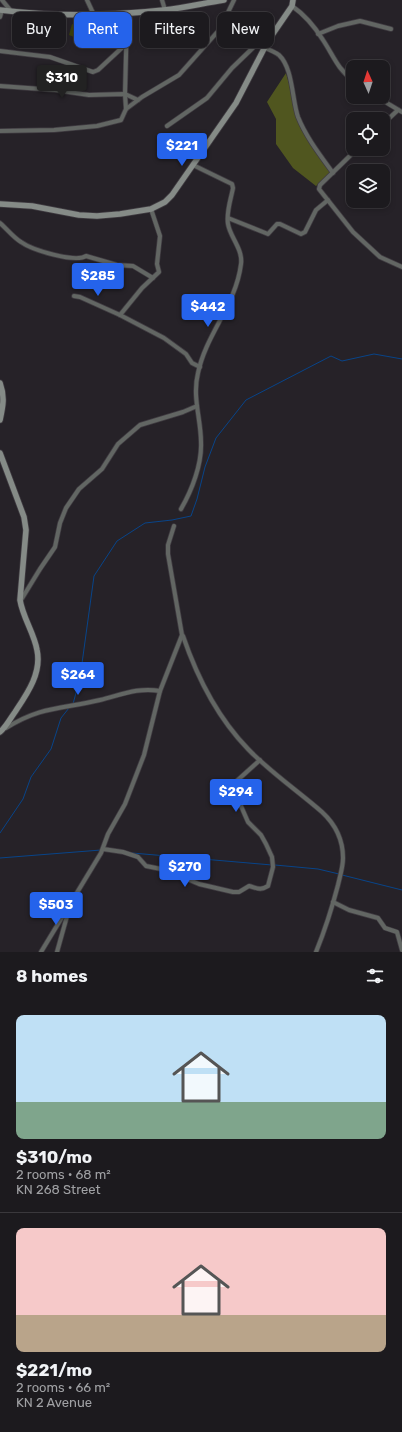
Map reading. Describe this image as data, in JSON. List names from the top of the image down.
{
  "north": "top",
  "page": {
    "chip": [
      "Buy",
      "Rent",
      "Filters",
      "New"
    ],
    "price": [
      "$310",
      "$221",
      "$285",
      "$442",
      "$264",
      "$294",
      "$270",
      "$503"
    ],
    "heading": "8 homes",
    "list": [
      {
        "name": "$310/mo",
        "note": "2 rooms · 68 m² · KN 268 Street"
      },
      {
        "name": "$221/mo",
        "note": "2 rooms · 66 m² · KN 2 Avenue"
      }
    ]
  }
}
